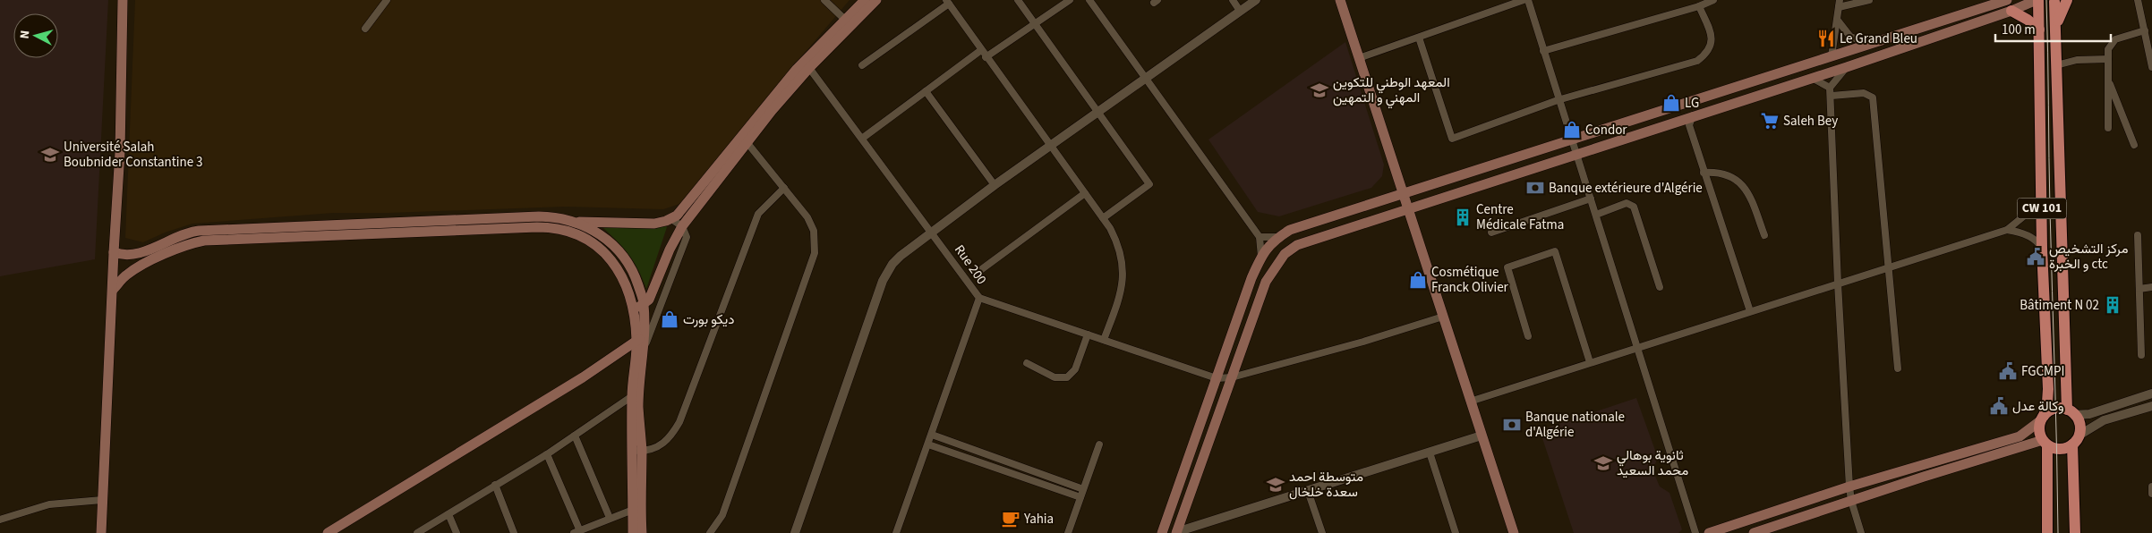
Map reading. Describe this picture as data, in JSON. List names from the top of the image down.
{
  "streets": {
    "main road": ["CW 101"],
    "street": ["Rue 200"]
  },
  "places": {
    "restaurant": ["Le Grand Bleu"],
    "school or university": [
      "المعهد الوطني للتكوين المهني و التمهين",
      "Université Salah Boubnider Constantine 3",
      "ثانوية بوهالي محمد السعيد",
      "متوسطة احمد سعدة خلخال"
    ],
    "shop": [
      "LG",
      "Condor",
      "Cosmétique Franck Olivier",
      "ديكو بورت"
    ],
    "supermarket": ["Saleh Bey"],
    "bank": ["Banque extérieure d'Algérie", "Banque nationale d'Algérie"],
    "building": ["Centre Médicale Fatma", "Bâtiment N 02"],
    "public building": ["مركز التشخيص و الخبرة ctc", "FGCMPI", "وكالة عدل"],
    "cafe": ["Yahia"]
  },
  "scale_bar": "100 m",
  "north": "left"
}
